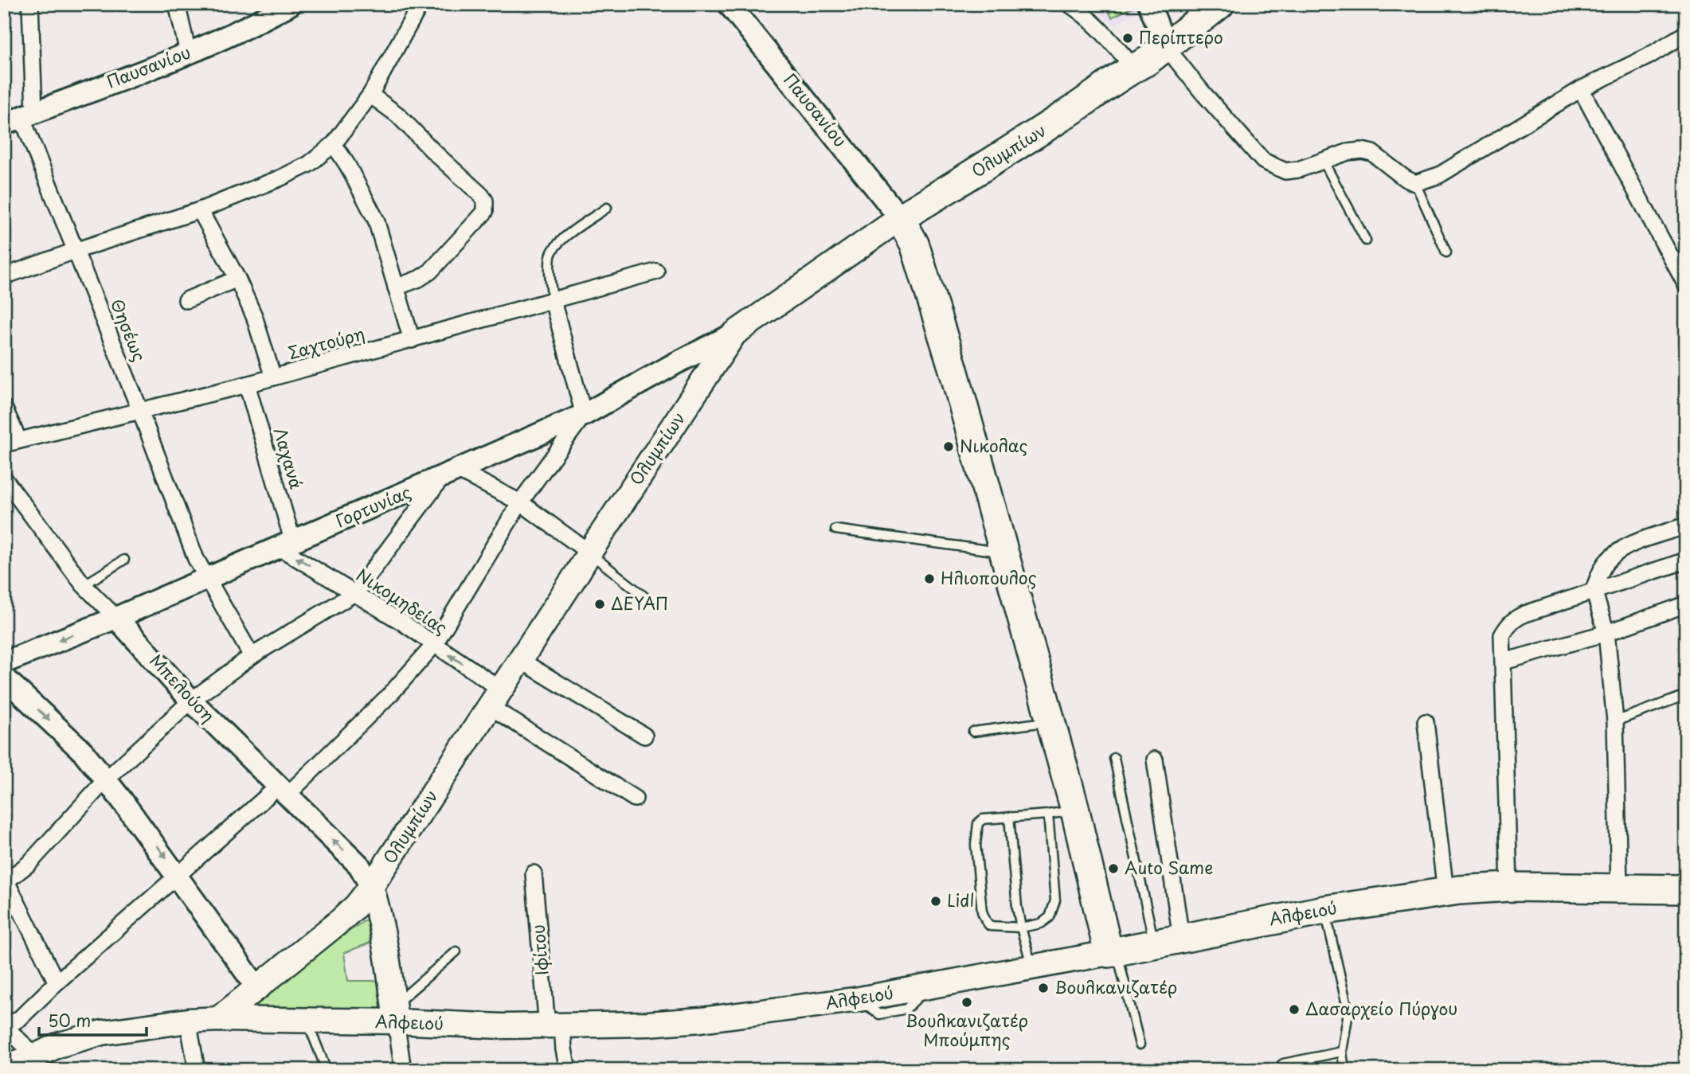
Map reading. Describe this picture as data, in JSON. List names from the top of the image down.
{
  "streets": {
    "highway": ["Ολυμπίων", "Αλφειού"],
    "street": [
      "Παυσανίου",
      "Θησέως",
      "Σαχτούρη",
      "Λαχανά",
      "Γορτυνίας",
      "Νικομηδείας",
      "Μπελούση",
      "Ιφίτου"
    ]
  },
  "crossings": [
    ["Παυσανίου", "Ολυμπίων"],
    ["Παυσανίου", "Θησέως"],
    ["Ολυμπίων", "Γορτυνίας"],
    ["Ολυμπίων", "Νικομηδείας"],
    ["Ολυμπίων", "Μπελούση"],
    ["Ολυμπίων", "Αλφειού"],
    ["Θησέως", "Σαχτούρη"],
    ["Θησέως", "Γορτυνίας"],
    ["Σαχτούρη", "Λαχανά"],
    ["Λαχανά", "Γορτυνίας"],
    ["Λαχανά", "Νικομηδείας"],
    ["Γορτυνίας", "Νικομηδείας"],
    ["Γορτυνίας", "Μπελούση"],
    ["Αλφειού", "Ιφίτου"]
  ],
  "one_way": ["Νικομηδείας"],
  "places": [
    "Περίπτερο",
    "Νικολας",
    "Ηλιοπουλος",
    "ΔΕΥΑΠ",
    "Auto Same",
    "Lidl",
    "Βουλκανιζατέρ",
    "Βουλκανιζατέρ Μπούμπης",
    "Δασαρχείο Πύργου"
  ],
  "scale_bar": "50 m"
}
